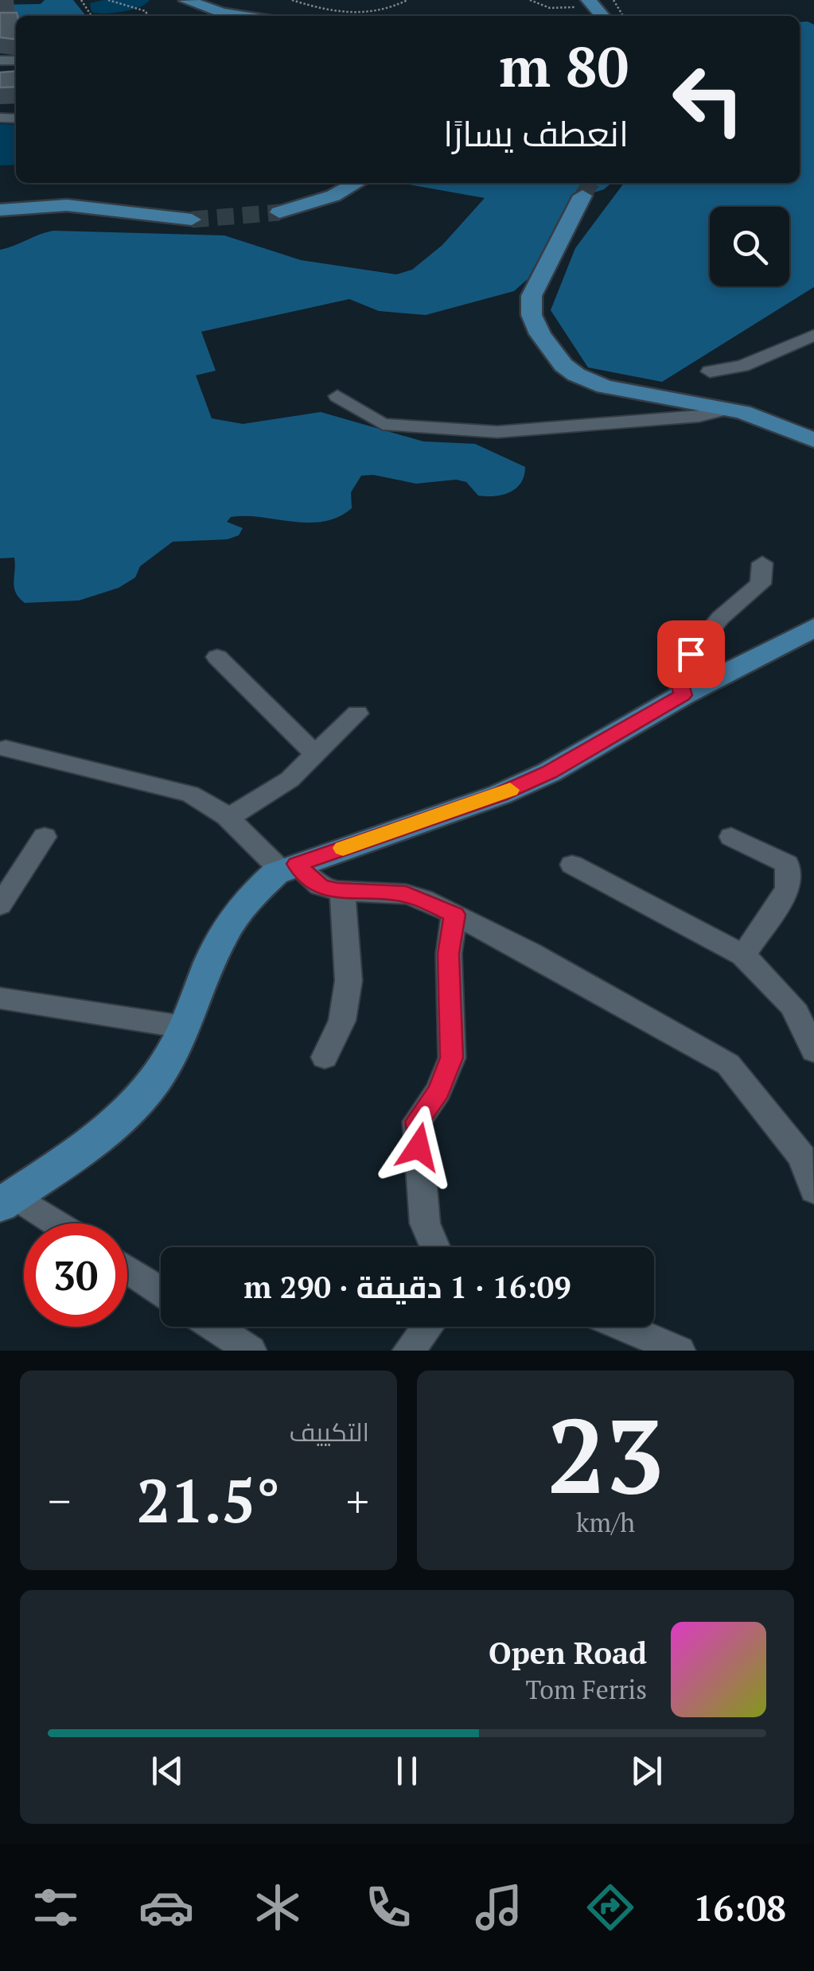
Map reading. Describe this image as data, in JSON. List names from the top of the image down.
{
  "page": {
    "turn": ["80 m", "انعطف يسارًا"],
    "limit": "30",
    "trip": "16:09 · 1 دقيقة · 290 m",
    "tile": [
      ["23", "km/h"],
      "التكييف"
    ],
    "heat": ["−", "21.5°", "+"],
    "song": ["Open Road", "Tom Ferris"],
    "tabs": "16:08"
  }
}
